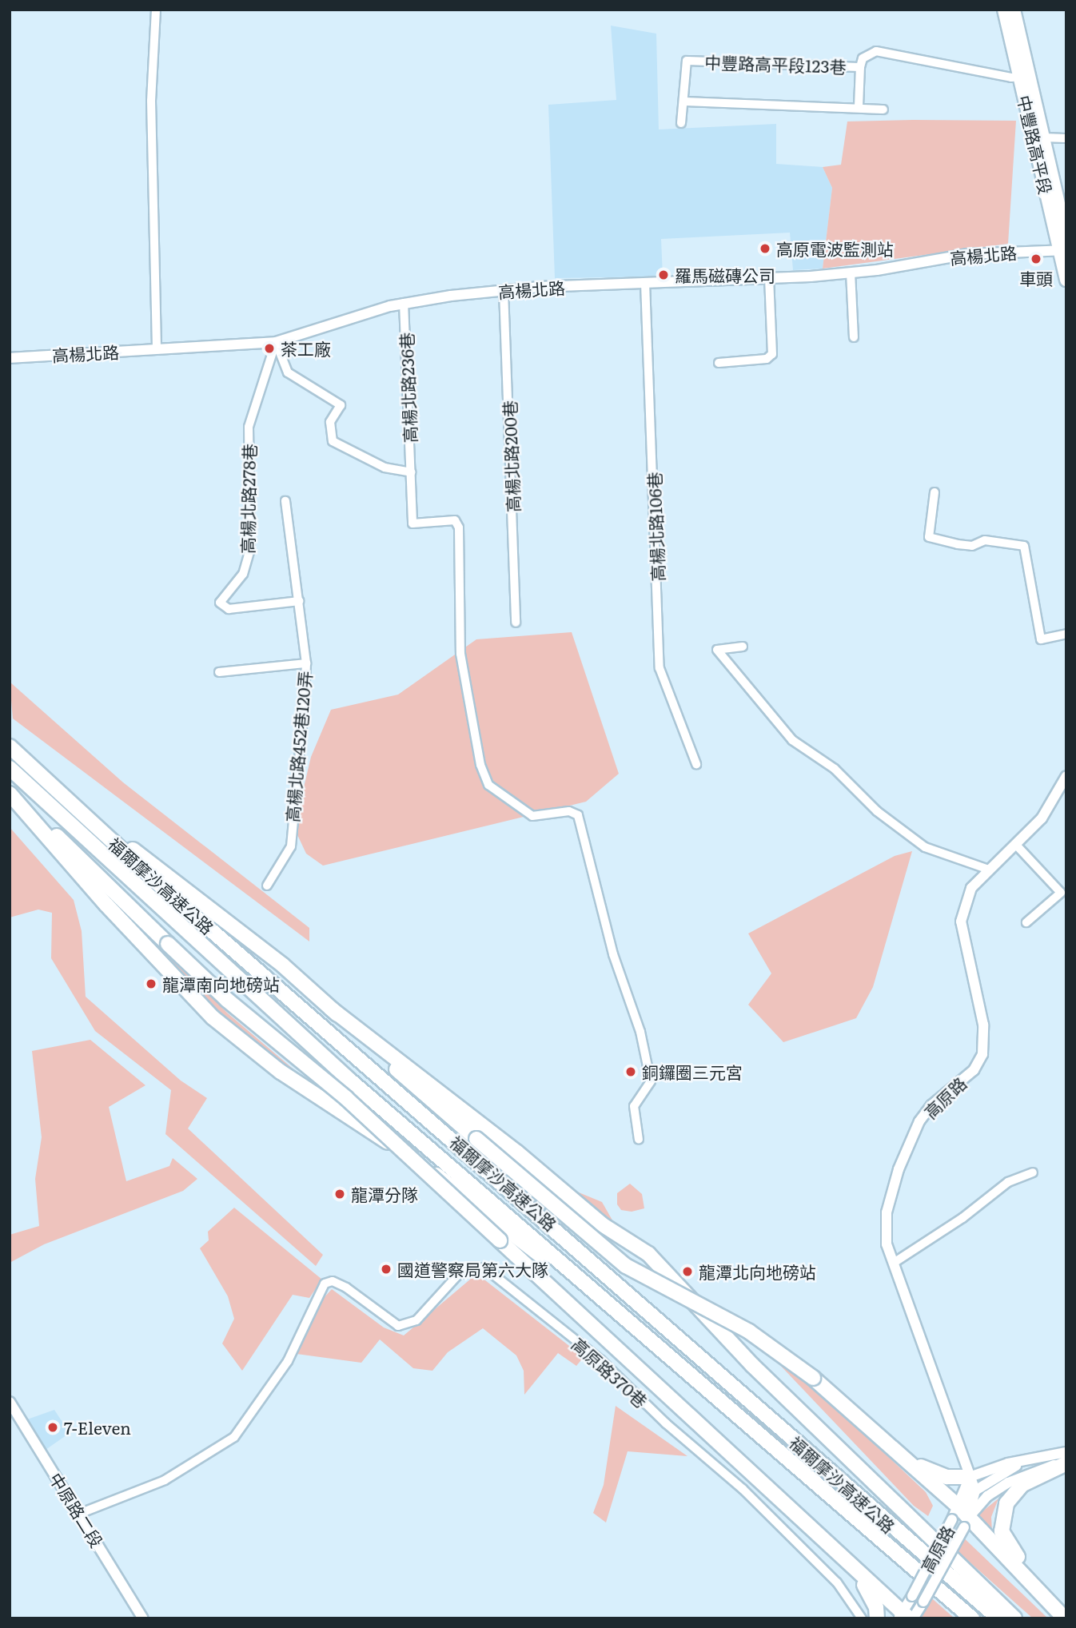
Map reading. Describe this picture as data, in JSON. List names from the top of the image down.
{
  "streets": {
    "highway": ["福爾摩沙高速公路"],
    "main road": ["中豐路高平段"],
    "street": [
      "中豐路高平段123巷",
      "高楊北路",
      "高楊北路236巷",
      "高楊北路200巷",
      "高楊北路278巷",
      "高楊北路106巷",
      "高楊北路452巷120弄",
      "高原路",
      "高原路370巷",
      "中原路二段"
    ]
  },
  "crossings": [
    ["中豐路高平段123巷", "中豐路高平段"],
    ["中豐路高平段", "高楊北路"],
    ["高楊北路", "高楊北路236巷"],
    ["高楊北路", "高楊北路200巷"],
    ["高楊北路", "高楊北路278巷"],
    ["高楊北路", "高楊北路106巷"],
    ["高楊北路278巷", "高楊北路452巷120弄"],
    ["高原路370巷", "中原路二段"]
  ],
  "places": [
    "高原電波監測站",
    "車頭",
    "羅馬磁磚公司",
    "茶工廠",
    "龍潭南向地磅站",
    "銅鑼圈三元宮",
    "龍潭分隊",
    "國道警察局第六大隊",
    "龍潭北向地磅站",
    "7-Eleven"
  ]
}
